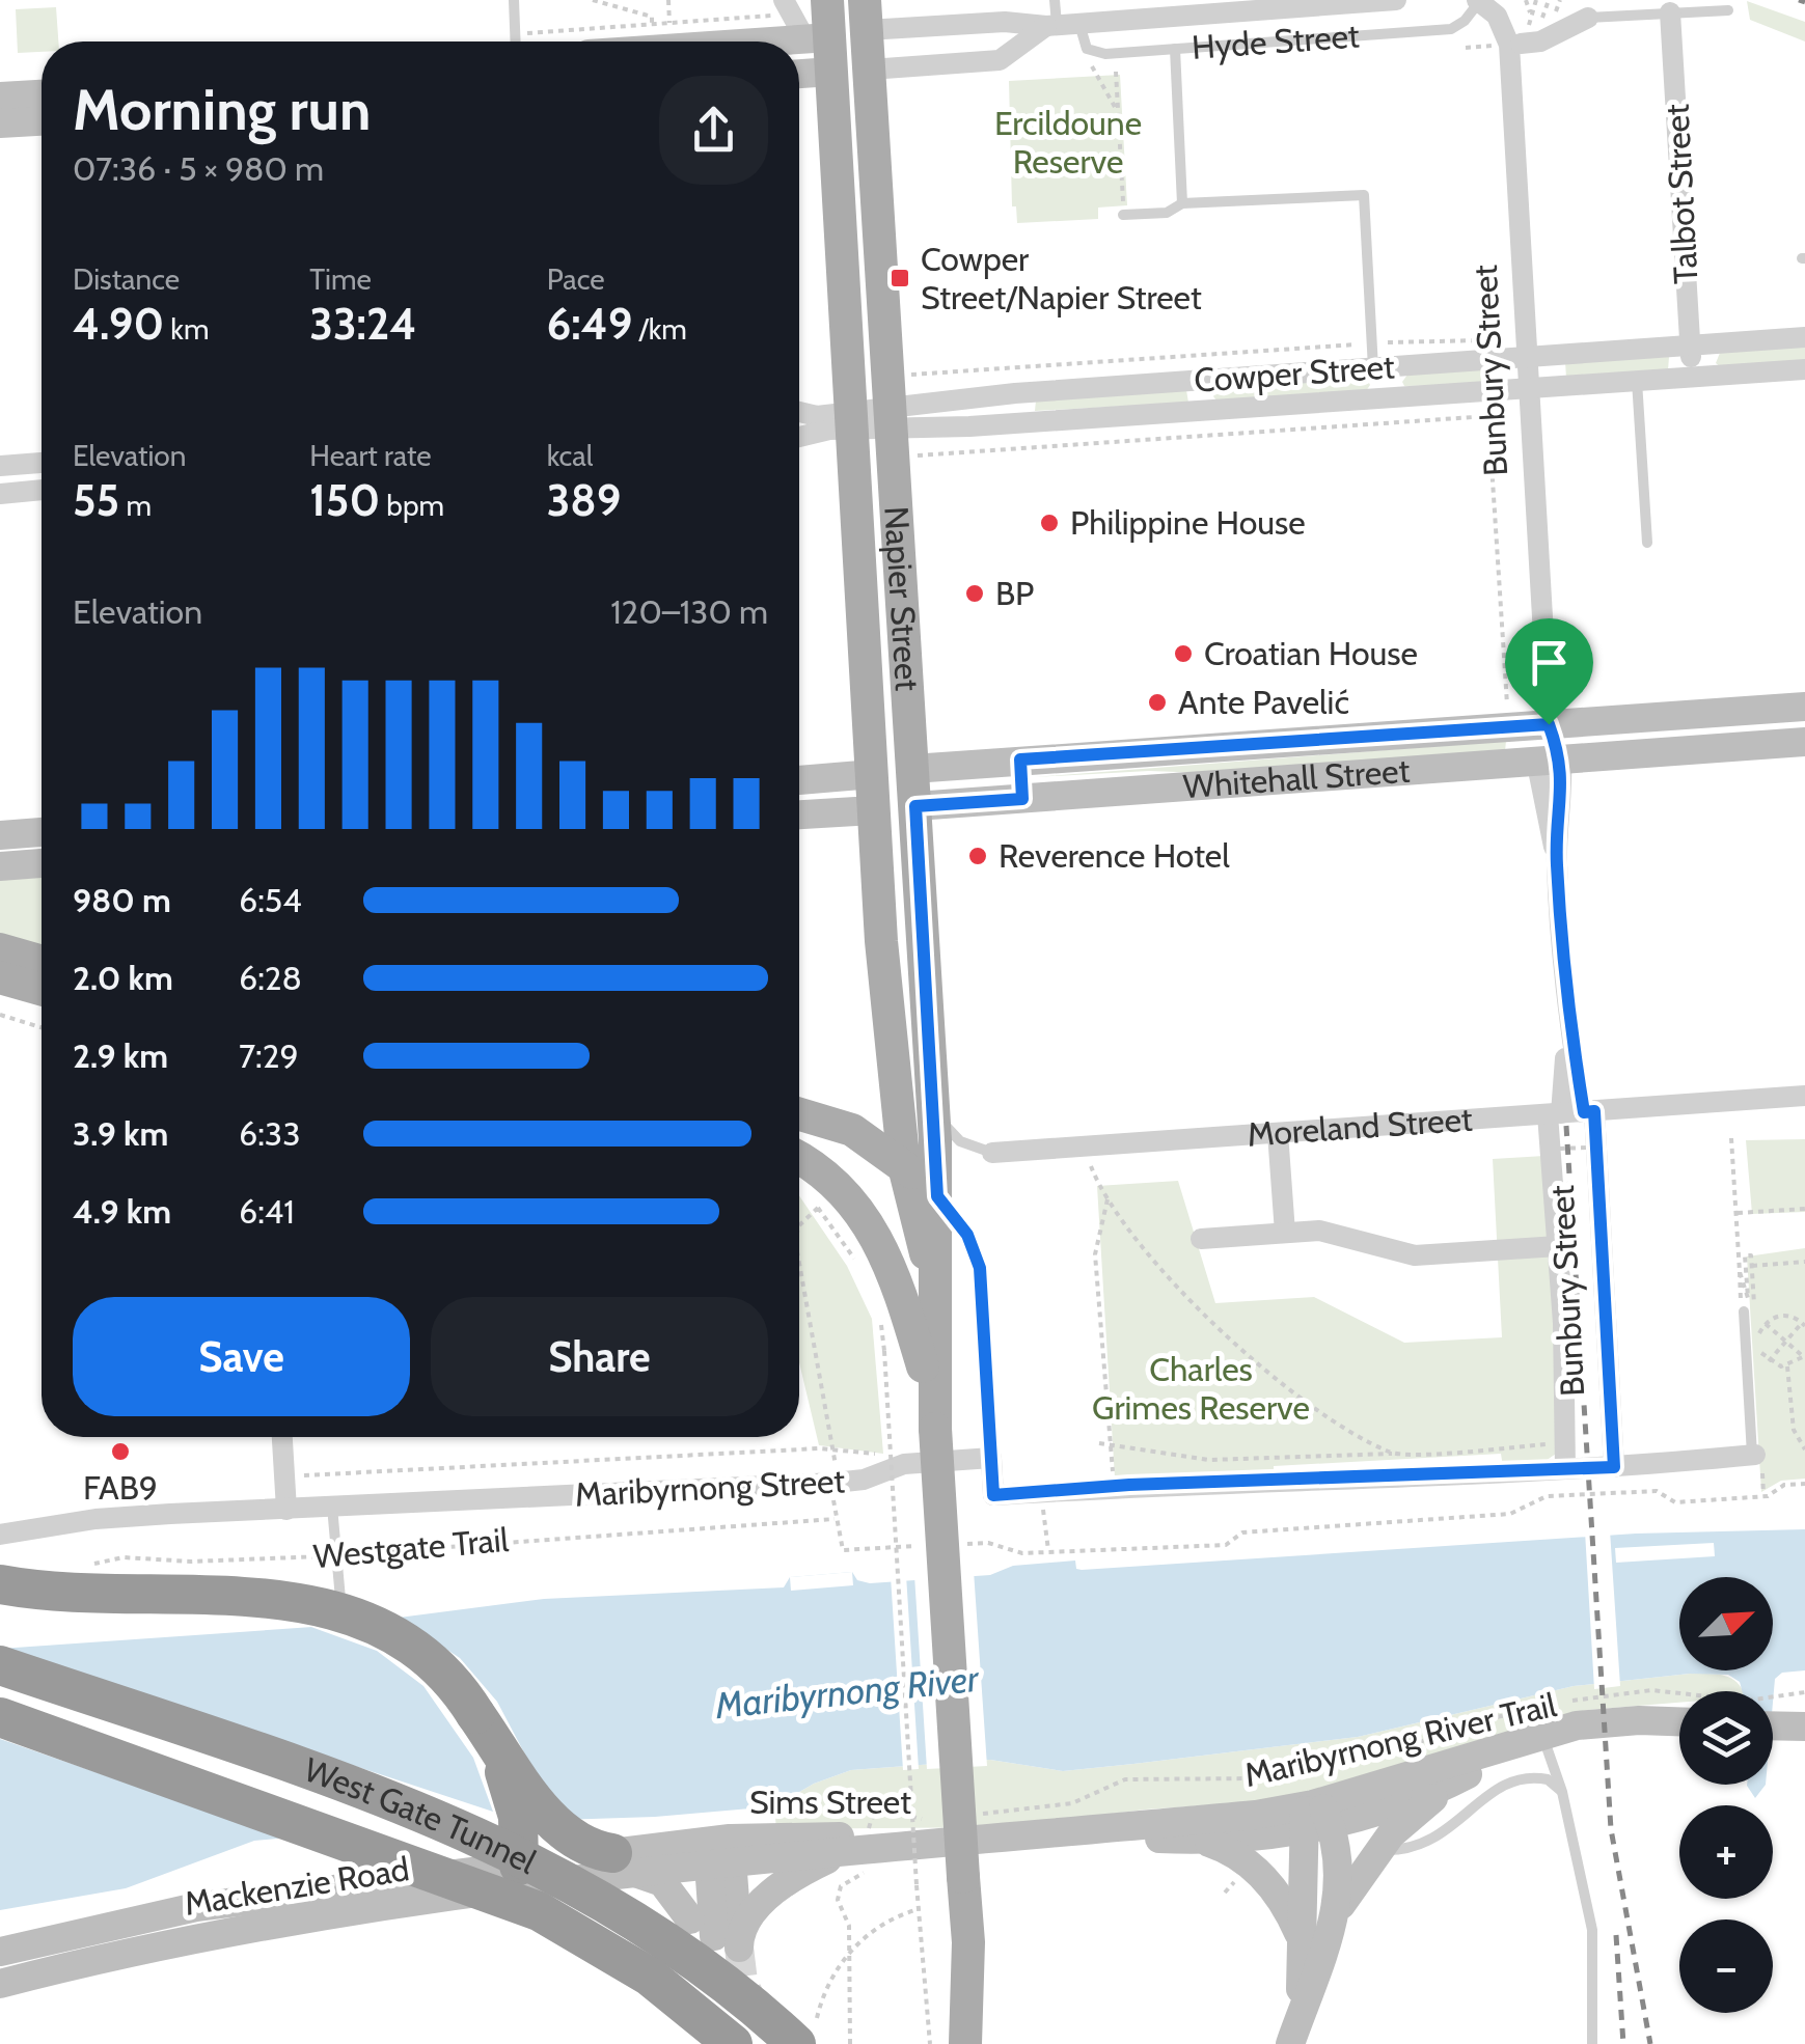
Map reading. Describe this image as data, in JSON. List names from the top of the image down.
{
  "streets": {
    "highway": ["West Gate Tunnel"],
    "main road": ["Hyde Street", "Napier Street", "Whitehall Street"],
    "street": [
      "Talbot Street",
      "Bunbury Street",
      "Cowper Street",
      "Moreland Street",
      "Maribyrnong Street",
      "Sims Street",
      "Mackenzie Road"
    ],
    "path": ["Westgate Trail", "Maribyrnong River Trail"]
  },
  "crossings": [
    ["Hyde Street", "Bunbury Street"],
    ["Hyde Street", "Napier Street"],
    ["Talbot Street", "Cowper Street"],
    ["Bunbury Street", "Cowper Street"],
    ["Bunbury Street", "Whitehall Street"],
    ["Bunbury Street", "Moreland Street"],
    ["Cowper Street", "Napier Street"],
    ["Napier Street", "Whitehall Street"],
    ["Napier Street", "Moreland Street"],
    ["Sims Street", "Mackenzie Road"]
  ],
  "water": ["Maribyrnong River"],
  "parks": ["Ercildoune Reserve", "Charles Grimes Reserve"],
  "places": {
    "transit": ["Cowper Street/Napier Street"],
    "other": [
      "Philippine House",
      "BP",
      "Croatian House",
      "Ante Pavelić",
      "Reverence Hotel",
      "FAB9"
    ]
  },
  "north": "top right",
  "page": {
    "heading": ["Morning run", "07:36 · 5 × 980 m"],
    "stats": [
      ["Distance", "4.90 km"],
      ["Time", "33:24"],
      ["Pace", "6:49 /km"],
      ["Elevation", "55 m"],
      ["Heart rate", "150 bpm"],
      ["kcal", "389"]
    ],
    "chart": ["Elevation", "120–130 m"],
    "list": [
      {
        "name": "980 m",
        "note": "6:54"
      },
      {
        "name": "2.0 km",
        "note": "6:28"
      },
      {
        "name": "2.9 km",
        "note": "7:29"
      },
      {
        "name": "3.9 km",
        "note": "6:33"
      },
      {
        "name": "4.9 km",
        "note": "6:41"
      }
    ],
    "buttons": ["Save", "Share"],
    "map_buttons": ["+", "−"]
  }
}
